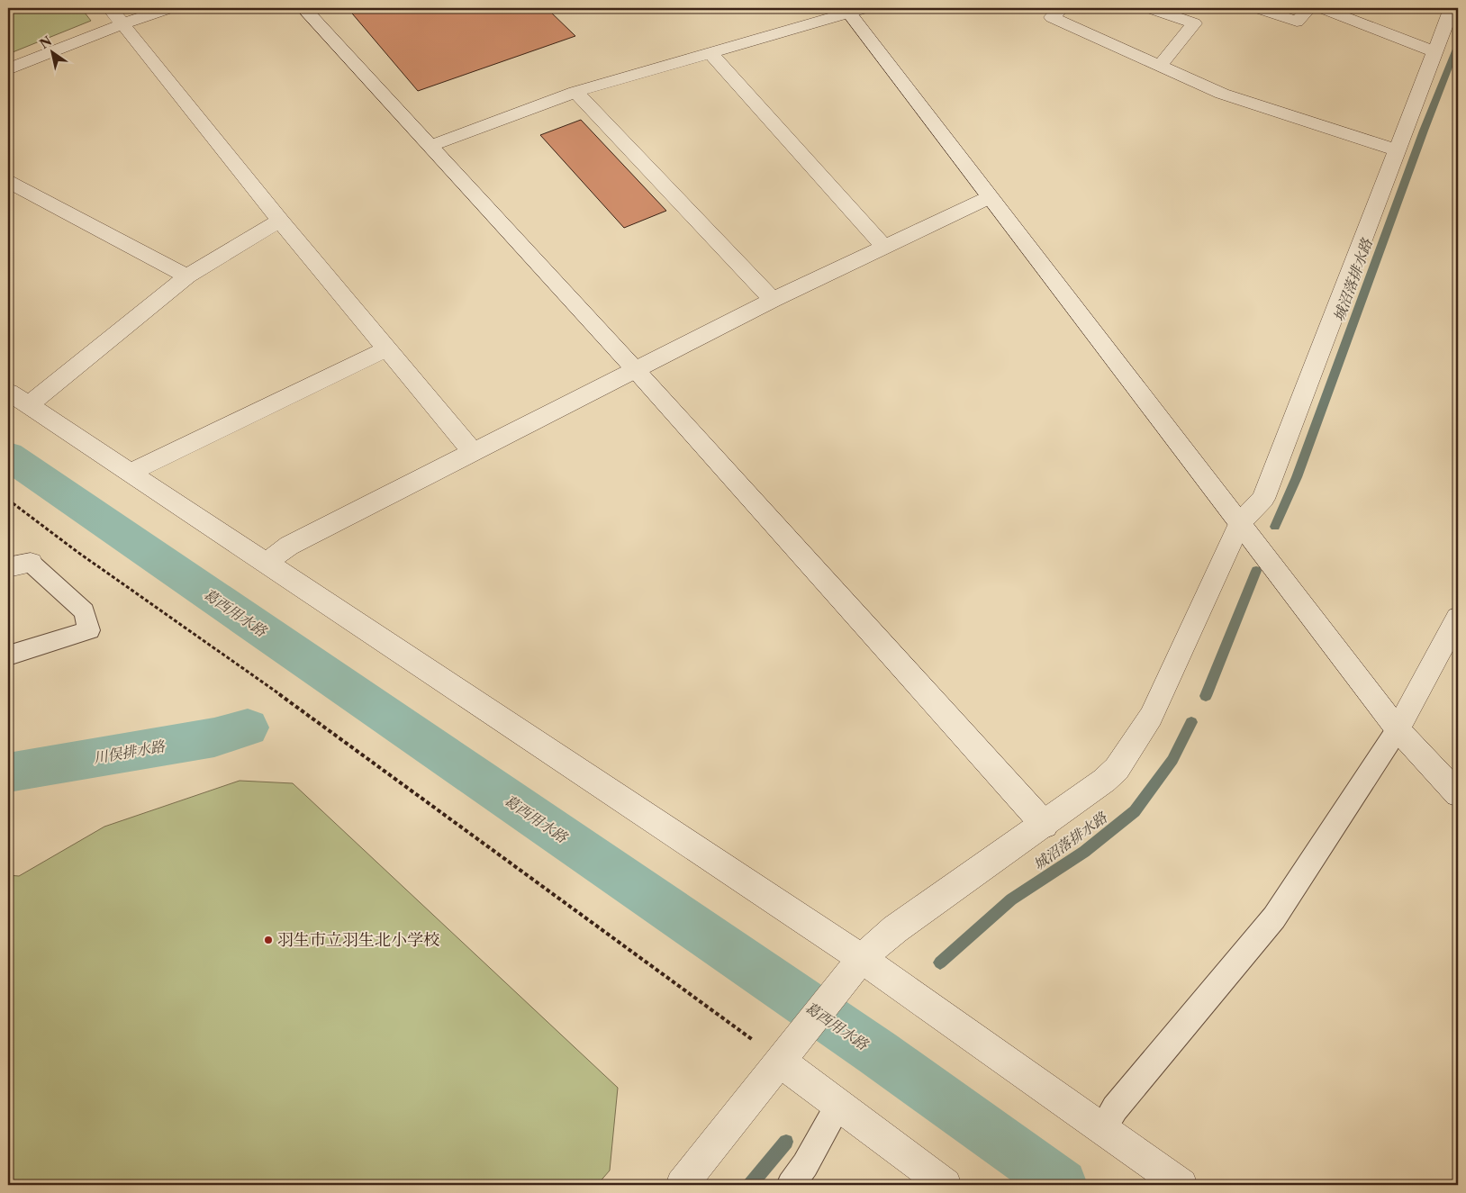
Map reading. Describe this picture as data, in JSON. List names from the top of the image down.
{
  "water": ["城沼落排水路", "葛西用水路", "川俣排水路"],
  "places": ["羽生市立羽生北小学校"],
  "north": "top left"
}
